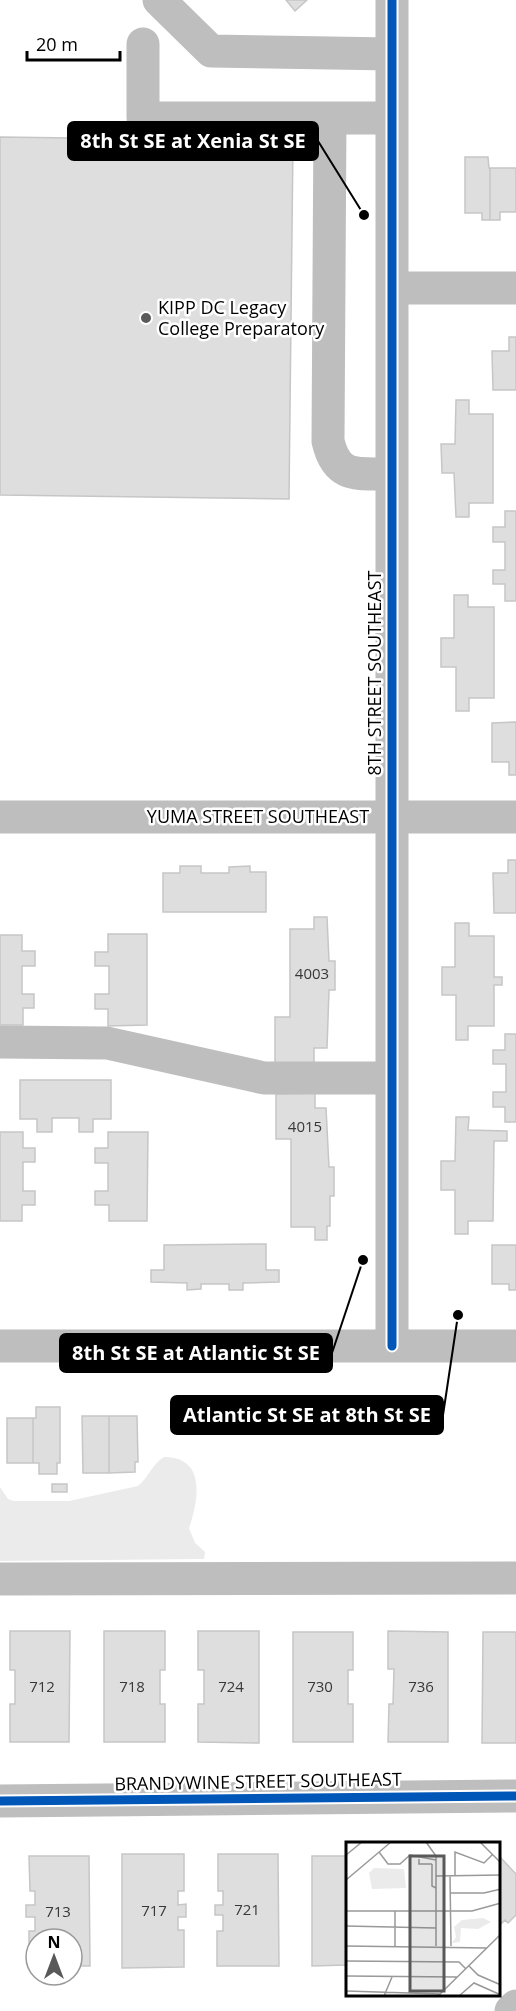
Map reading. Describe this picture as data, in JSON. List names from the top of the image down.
{
  "streets": {
    "street": ["8TH STREET SOUTHEAST", "YUMA STREET SOUTHEAST", "BRANDYWINE STREET SOUTHEAST"]
  },
  "crossings": [
    ["8TH STREET SOUTHEAST", "YUMA STREET SOUTHEAST"]
  ],
  "places": [
    "8th St SE at Xenia St SE",
    "KIPP DC Legacy College Preparatory",
    "8th St SE at Atlantic St SE",
    "Atlantic St SE at 8th St SE"
  ],
  "house_numbers": [
    "4003",
    "4015",
    "712",
    "718",
    "724",
    "730",
    "736",
    "721",
    "717",
    "713"
  ],
  "scale_bar": "20 m",
  "north": "top"
}
